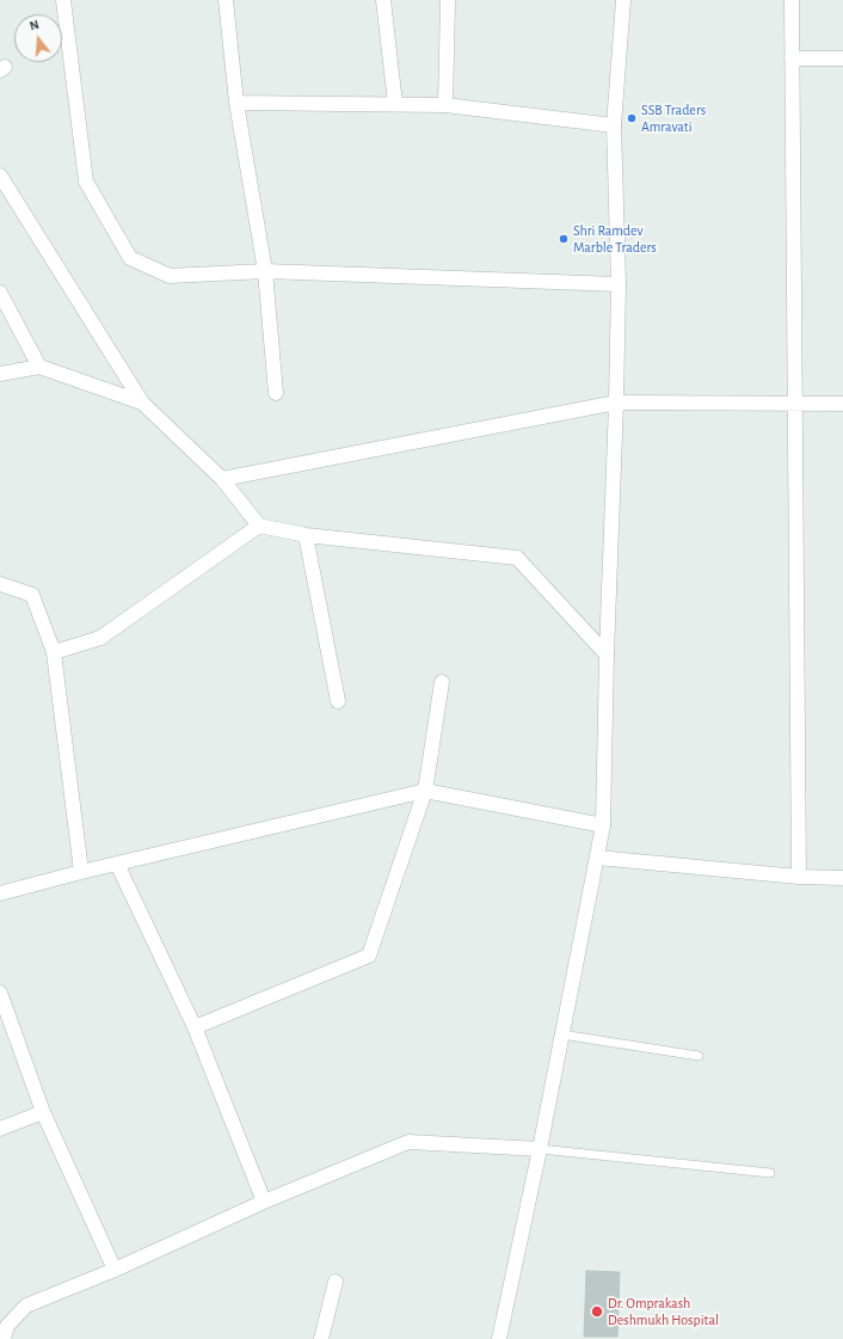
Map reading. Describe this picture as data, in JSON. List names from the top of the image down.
{
  "places": ["SSB Traders Amravati", "Shri Ramdev Marble Traders", "Dr. Omprakash Deshmukh Hospital"],
  "north": "top"
}
